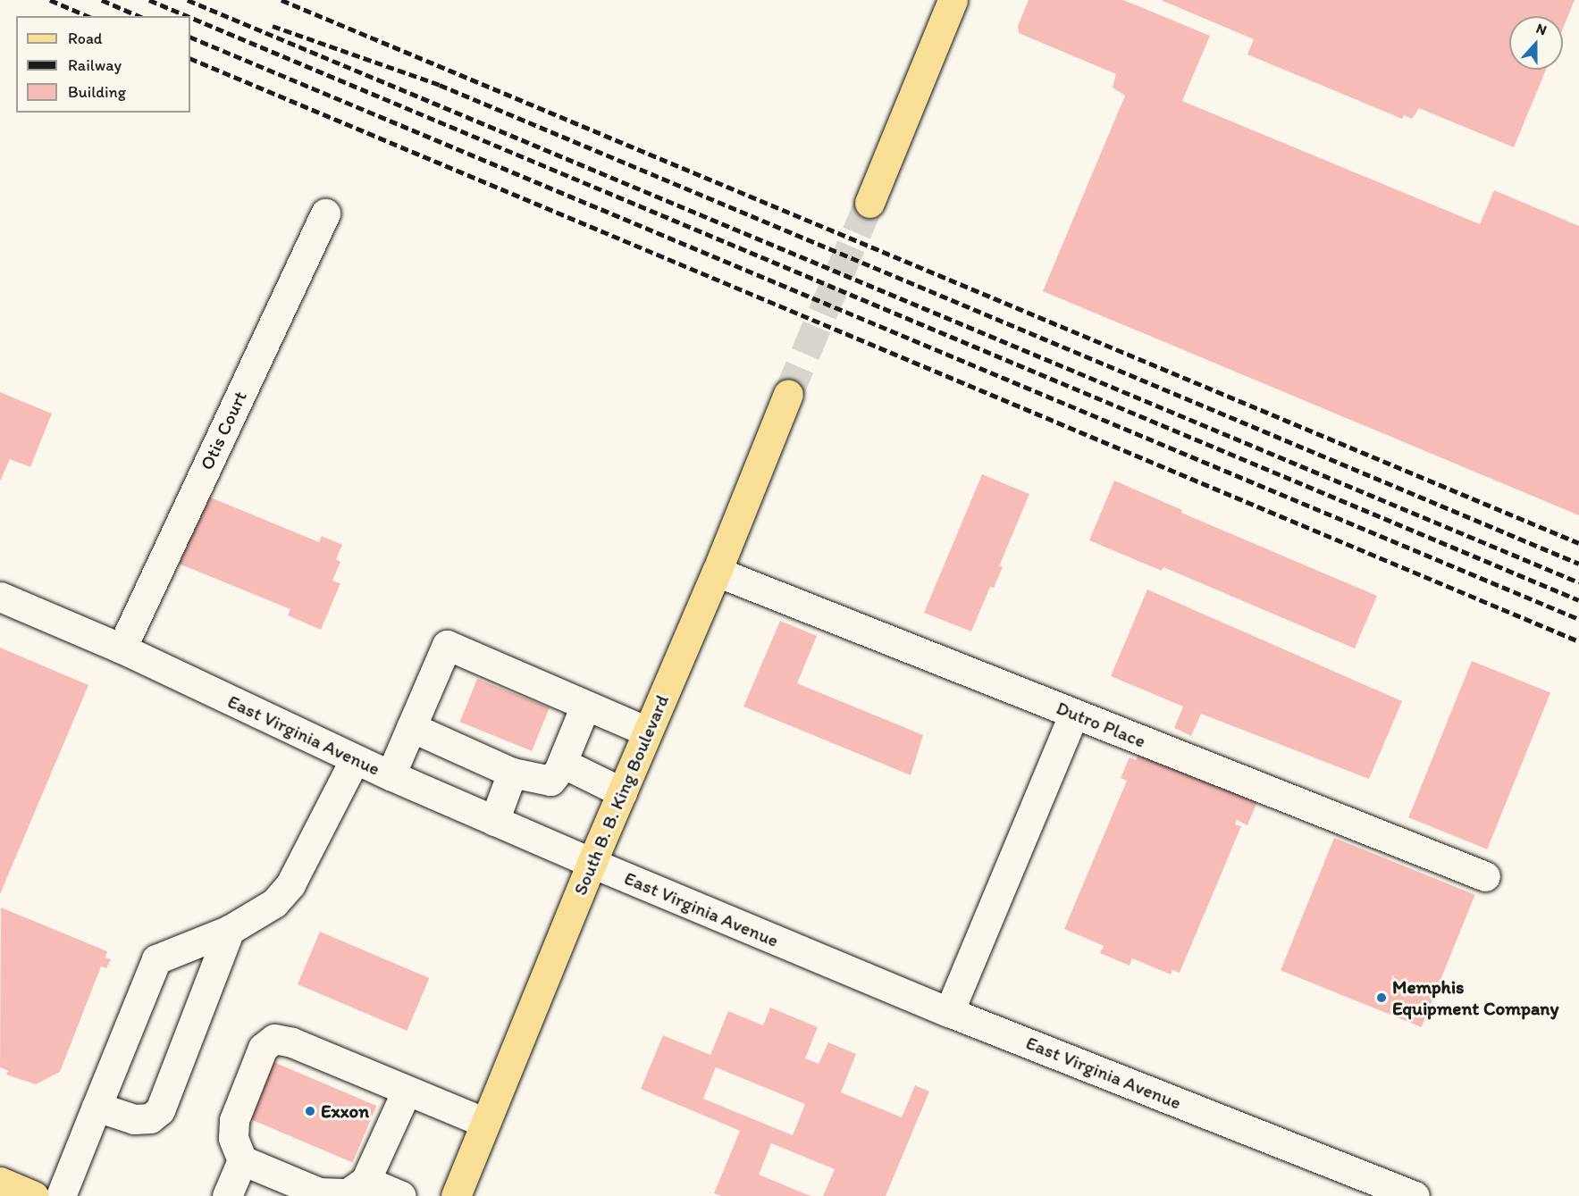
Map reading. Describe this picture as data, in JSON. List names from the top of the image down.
{
  "streets": {
    "main road": ["South B. B. King Boulevard"],
    "street": ["Otis Court", "Dutro Place", "East Virginia Avenue"]
  },
  "crossings": [
    ["Otis Court", "East Virginia Avenue"],
    ["Dutro Place", "South B. B. King Boulevard"],
    ["East Virginia Avenue", "South B. B. King Boulevard"]
  ],
  "places": ["Memphis Equipment Company", "Exxon"],
  "legend": ["Road", "Railway", "Building"],
  "north": "top"
}
